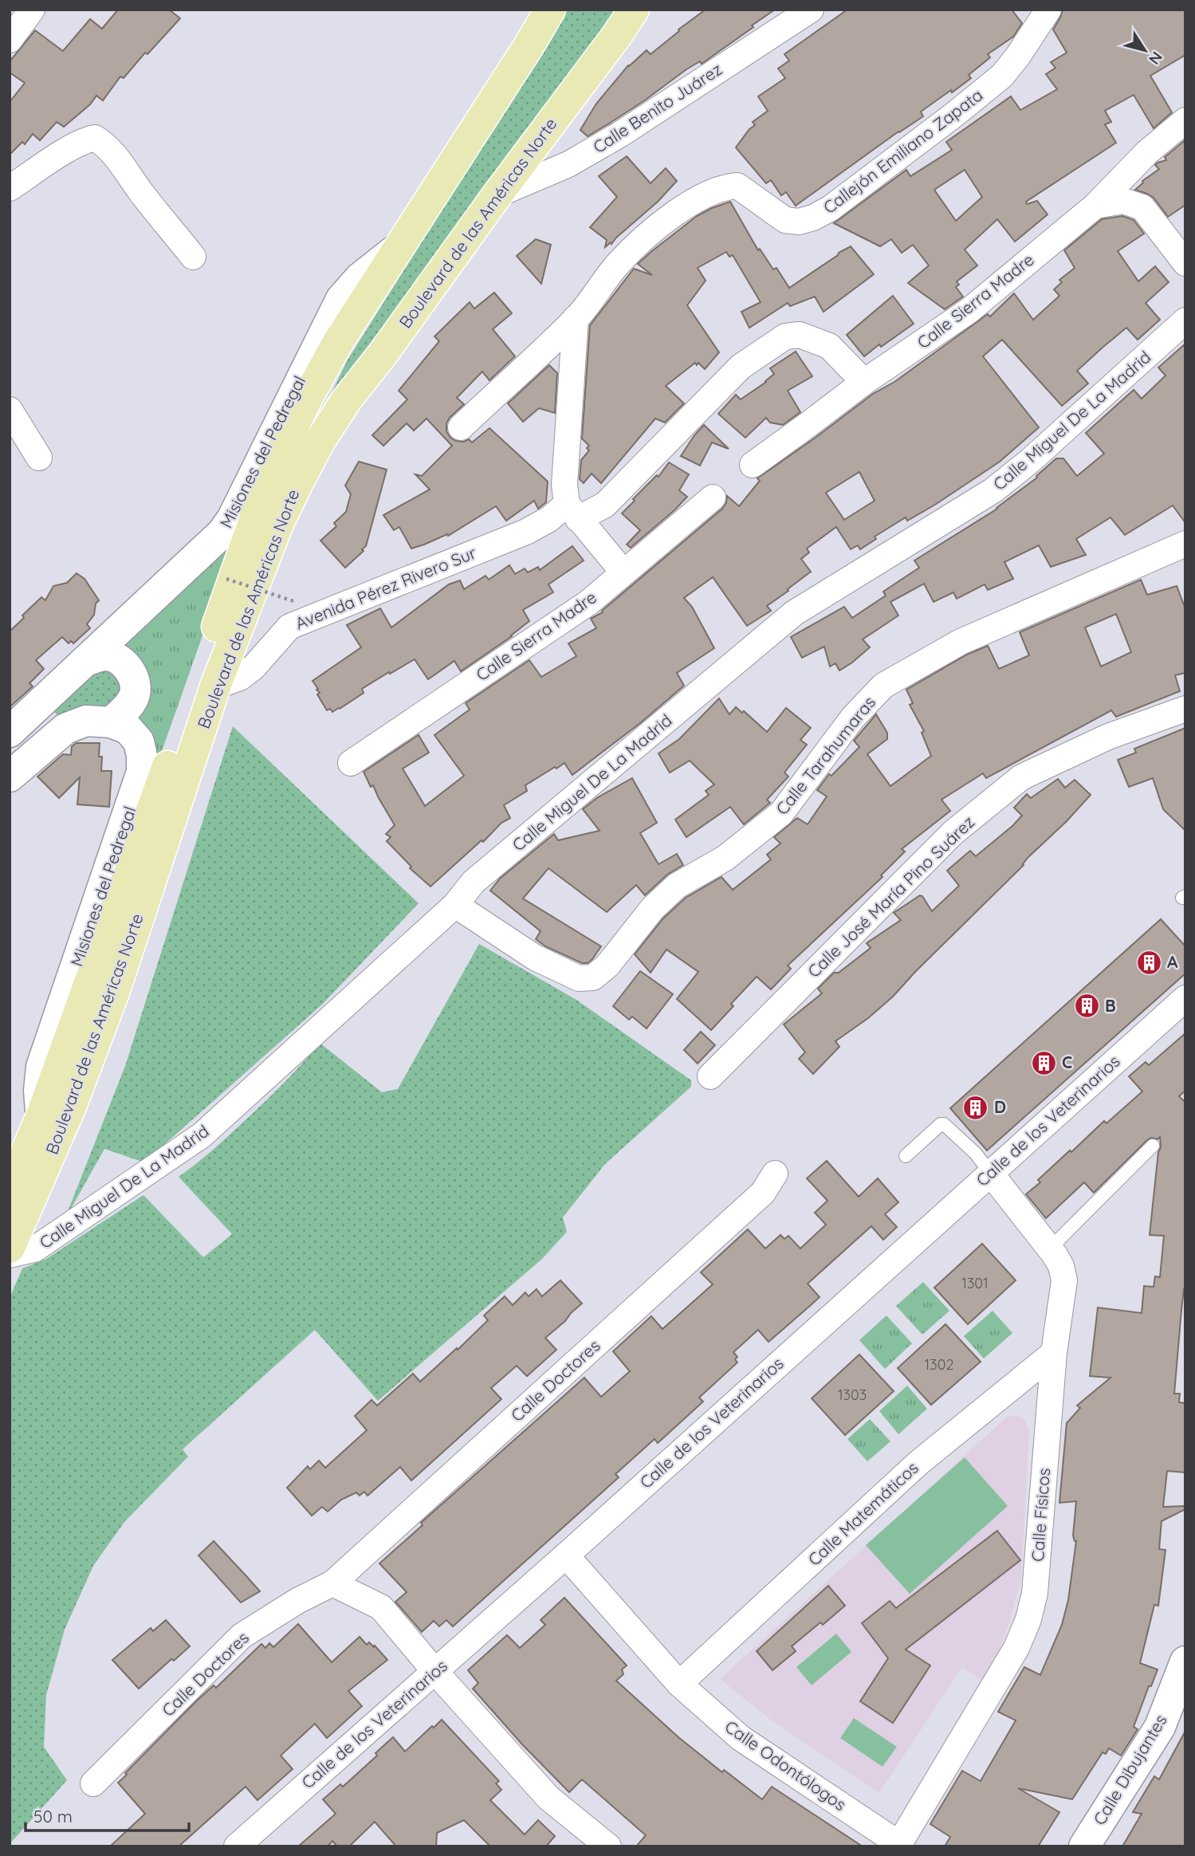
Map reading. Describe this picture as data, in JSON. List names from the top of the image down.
{
  "streets": {
    "main road": ["Boulevard de las Américas Norte"],
    "street": [
      "Calle Benito Juárez",
      "Callejón Emiliano Zapata",
      "Calle Sierra Madre",
      "Calle Miguel De La Madrid",
      "Misiones del Pedregal",
      "Avenida Pérez Rivero Sur",
      "Calle Tarahumaras",
      "Calle José María Pino Suárez",
      "Calle de los Veterinarios",
      "Calle Doctores",
      "Calle Matemáticos",
      "Calle Físicos",
      "Calle Odontólogos",
      "Calle Dibujantes"
    ]
  },
  "crossings": [
    ["Calle Benito Juárez", "Boulevard de las Américas Norte"],
    ["Boulevard de las Américas Norte", "Misiones del Pedregal"],
    ["Boulevard de las Américas Norte", "Avenida Pérez Rivero Sur"],
    ["Calle Sierra Madre", "Avenida Pérez Rivero Sur"],
    ["Calle Miguel De La Madrid", "Calle Tarahumaras"],
    ["Calle de los Veterinarios", "Calle Físicos"],
    ["Calle de los Veterinarios", "Calle Odontólogos"],
    ["Calle Matemáticos", "Calle Físicos"],
    ["Calle Matemáticos", "Calle Odontólogos"],
    ["Calle Físicos", "Calle Odontólogos"]
  ],
  "places": {
    "building": [
      "A",
      "B",
      "C",
      "D"
    ]
  },
  "house_numbers": ["1301", "1302", "1303"],
  "scale_bar": "50 m",
  "north": "bottom right"
}
